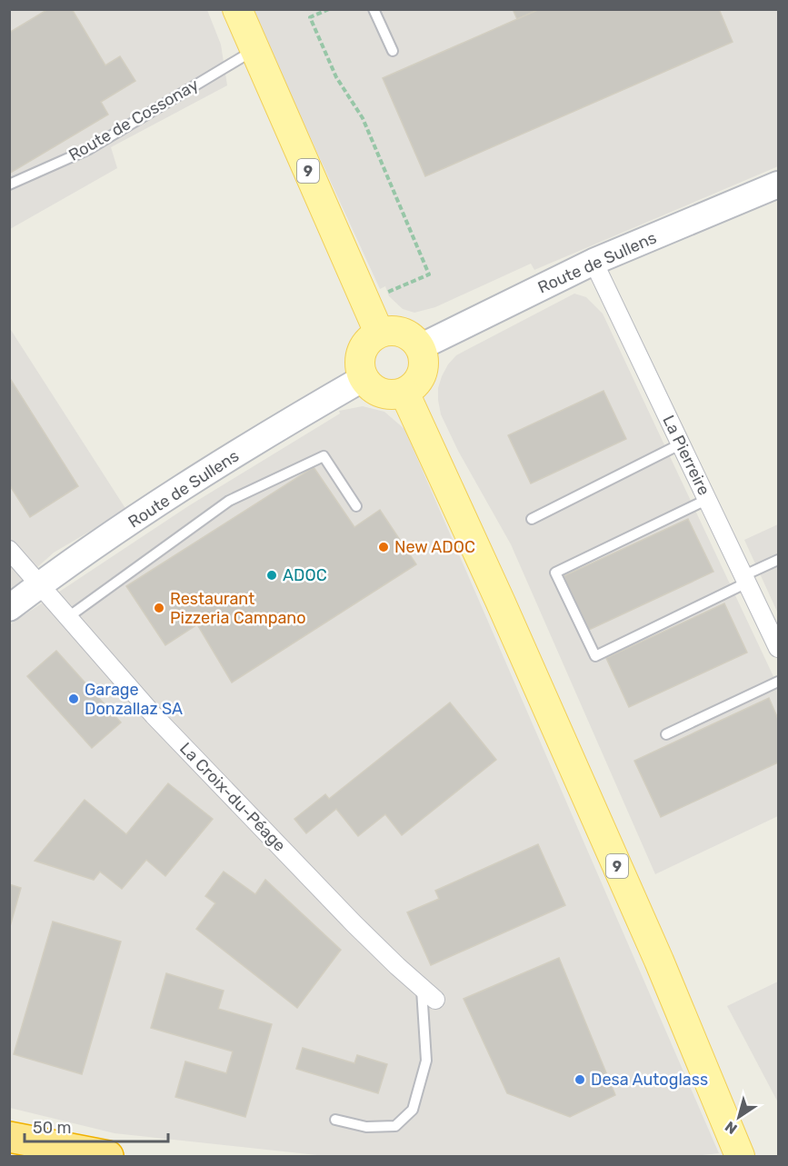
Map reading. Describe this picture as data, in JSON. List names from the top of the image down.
{
  "streets": {
    "main road": ["9", "Route de Sullens"],
    "street": ["La Pierreire", "La Croix-du-Péage"],
    "lane": ["Route de Cossonay"]
  },
  "crossings": [
    ["Route de Cossonay", "9"],
    ["9", "Route de Sullens"],
    ["Route de Sullens", "La Pierreire"],
    ["Route de Sullens", "La Croix-du-Péage"]
  ],
  "places": [
    "New ADOC",
    "ADOC",
    "Restaurant Pizzeria Campano",
    "Garage Donzallaz SA",
    "Desa Autoglass"
  ],
  "scale_bar": "50 m",
  "north": "bottom left"
}
